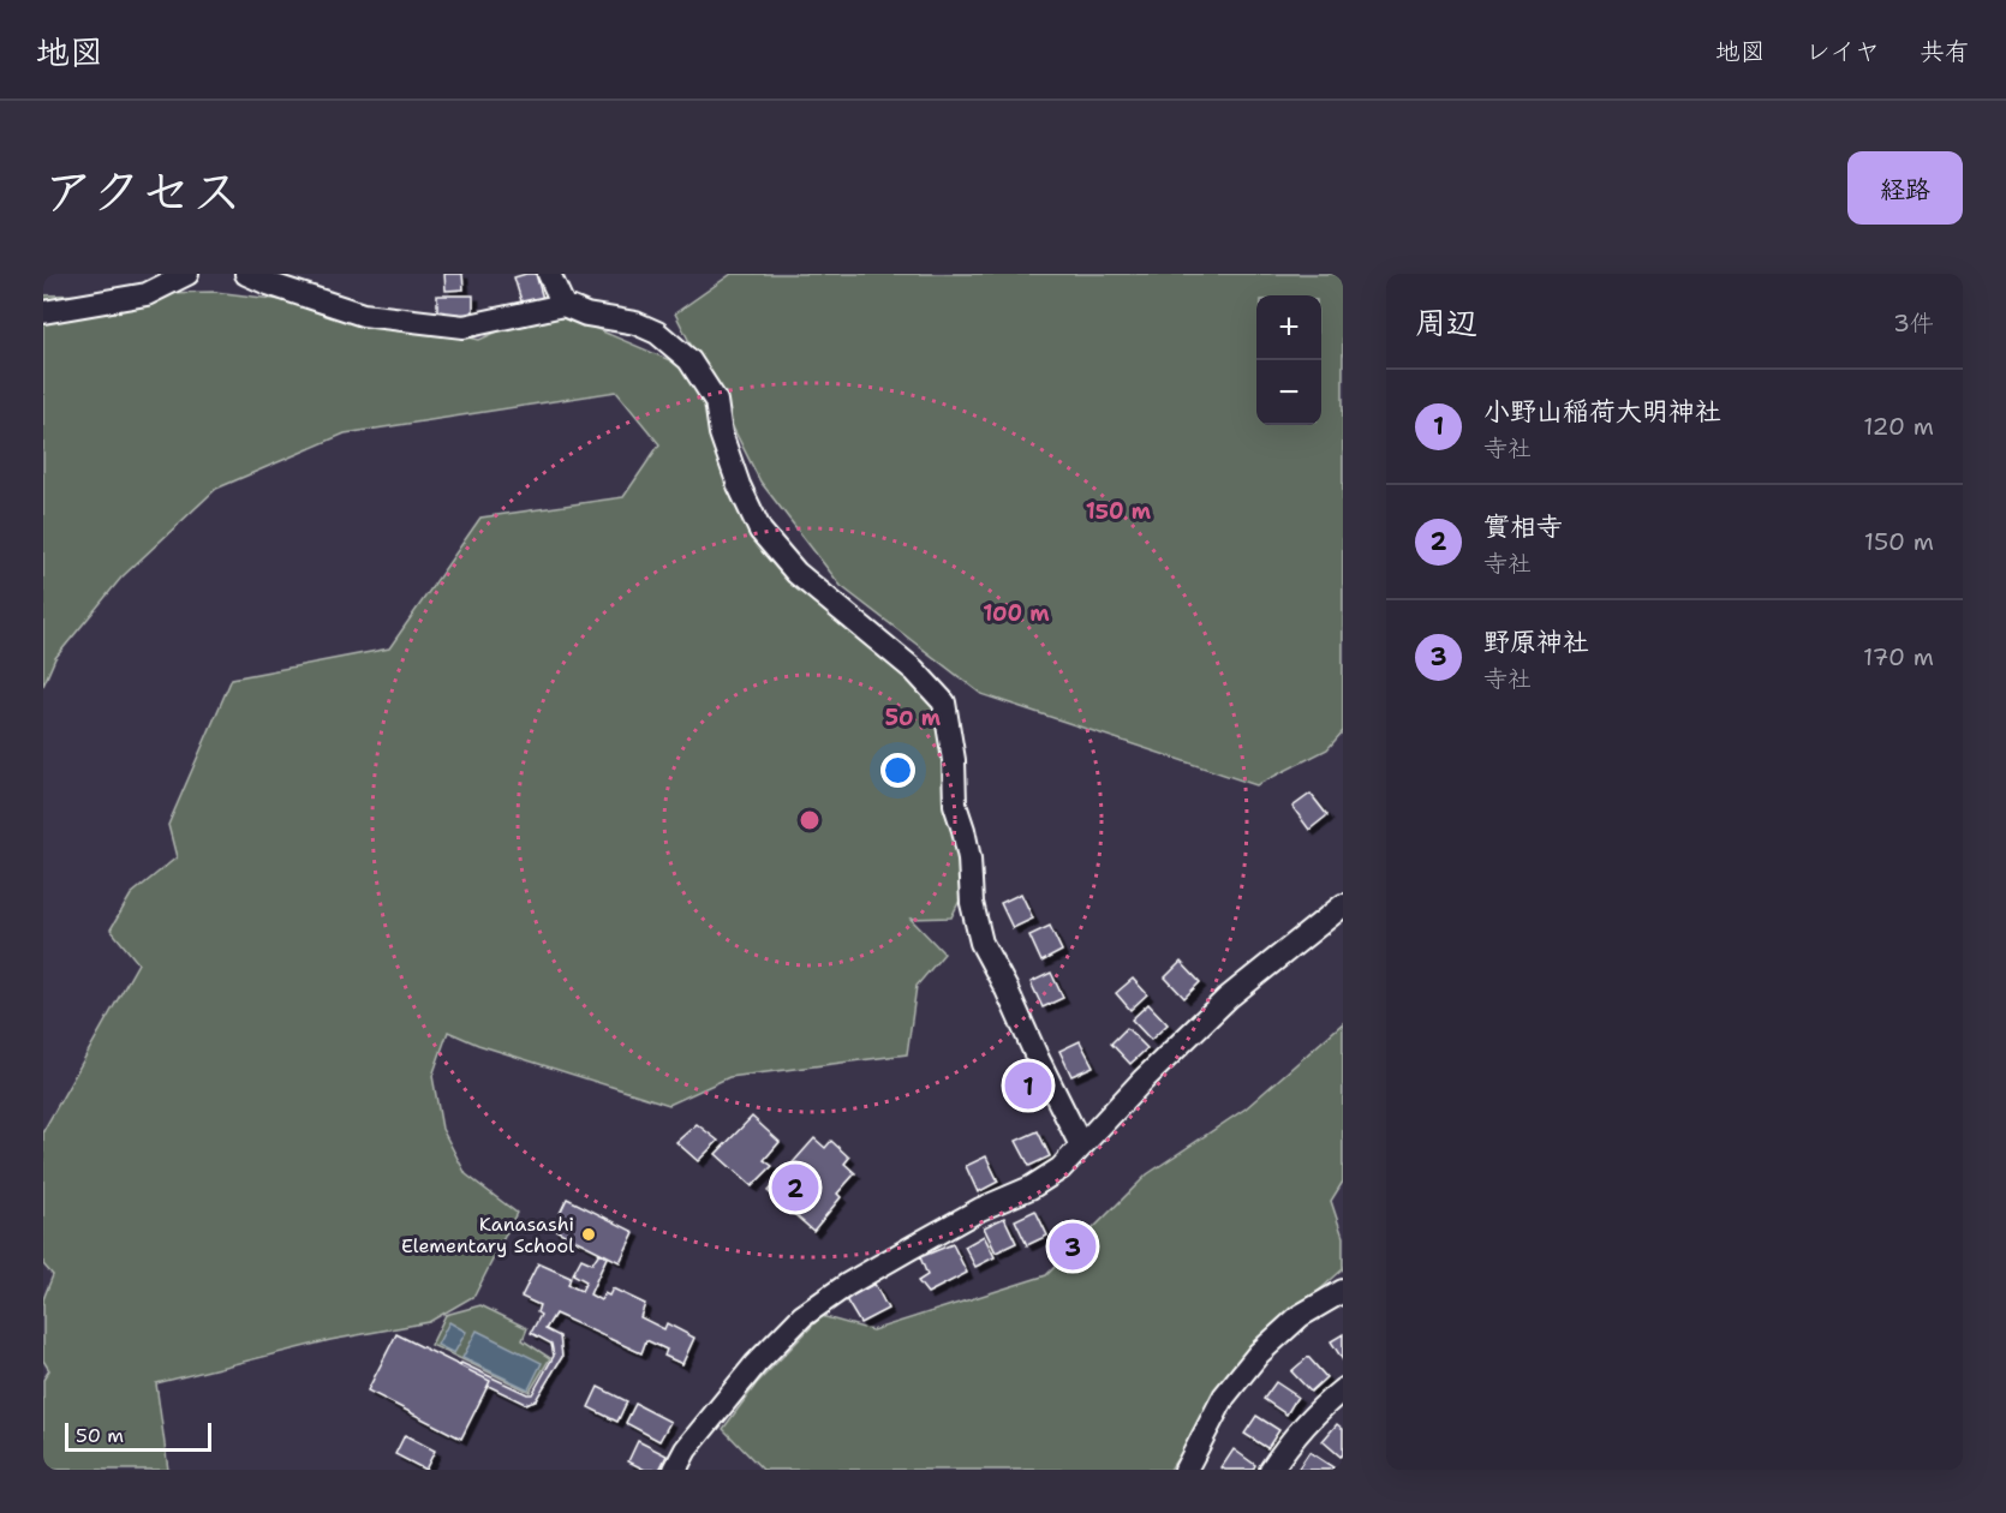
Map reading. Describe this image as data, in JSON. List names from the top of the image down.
{
  "places": ["Kanasashi Elementary School"],
  "scale_bar": "50 m",
  "page": {
    "header": "地図",
    "nav": ["地図", "レイヤ", "共有"],
    "title": "アクセス",
    "buttons": "経路",
    "heading": ["周辺", "3件"],
    "map_buttons": ["+", "−"],
    "list": [
      {
        "mark": "1",
        "name": "小野山稲荷大明神社",
        "note": "寺社",
        "value": "120 m"
      },
      {
        "mark": "2",
        "name": "實相寺",
        "note": "寺社",
        "value": "150 m"
      },
      {
        "mark": "3",
        "name": "野原神社",
        "note": "寺社",
        "value": "170 m"
      }
    ],
    "pins": ["1", "2", "3"],
    "scale": "50 m"
  },
  "rings": ["150 m", "100 m", "50 m"]
}
